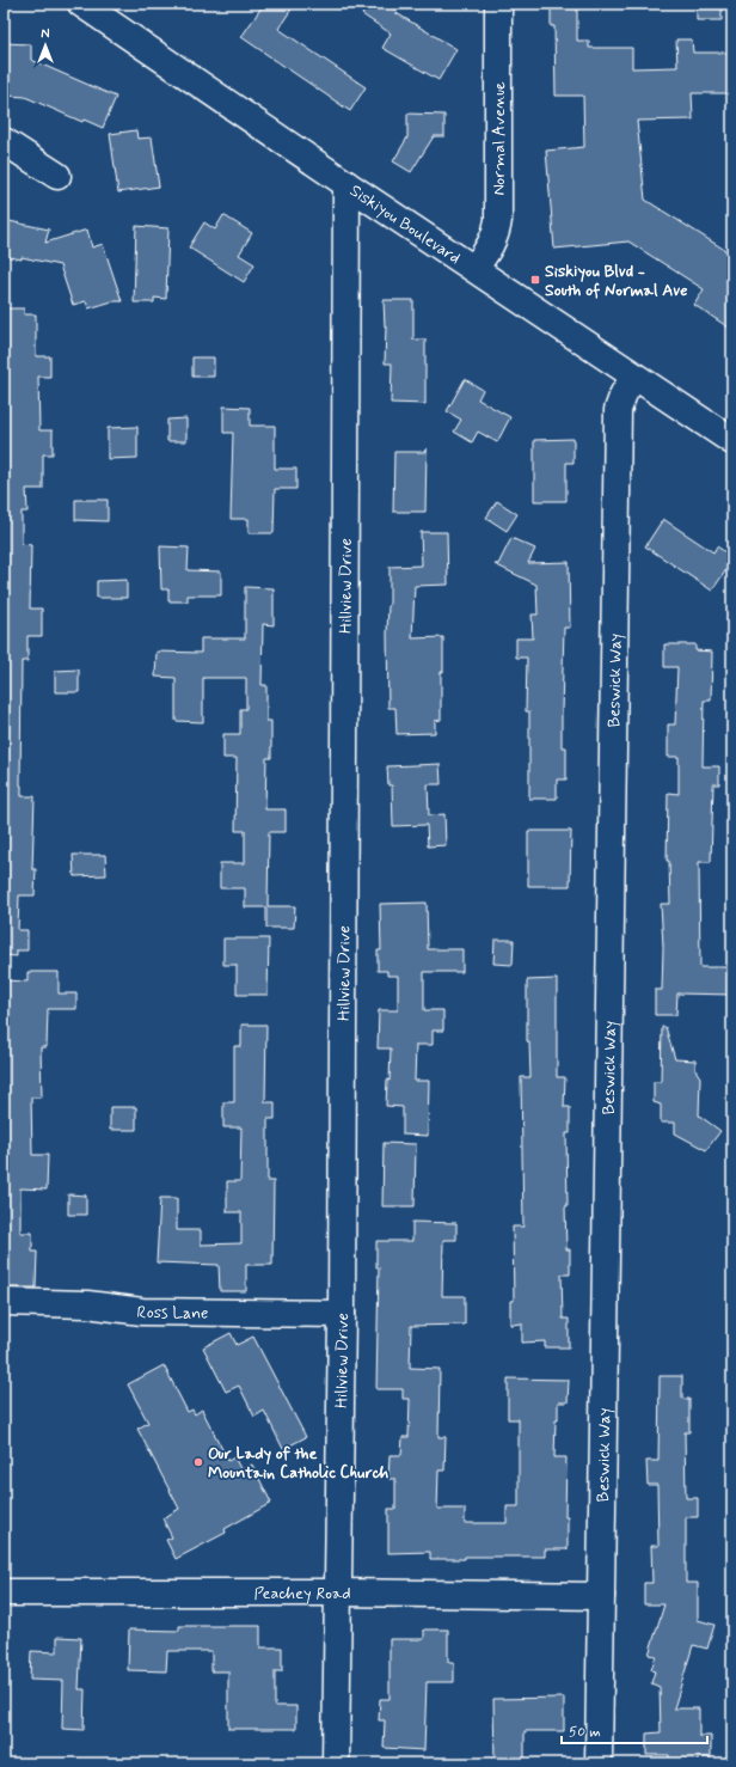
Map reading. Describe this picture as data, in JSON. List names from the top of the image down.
{
  "streets": {
    "street": [
      "Normal Avenue",
      "Siskiyou Boulevard",
      "Hillview Drive",
      "Beswick Way",
      "Ross Lane",
      "Peachey Road"
    ]
  },
  "crossings": [
    ["Normal Avenue", "Siskiyou Boulevard"],
    ["Siskiyou Boulevard", "Hillview Drive"],
    ["Siskiyou Boulevard", "Beswick Way"],
    ["Hillview Drive", "Ross Lane"],
    ["Hillview Drive", "Peachey Road"],
    ["Beswick Way", "Peachey Road"]
  ],
  "places": {
    "transit": ["Siskiyou Blvd - South of Normal Ave"],
    "other": ["Our Lady of the Mountain Catholic Church"]
  },
  "scale_bar": "50 m",
  "north": "top"
}
